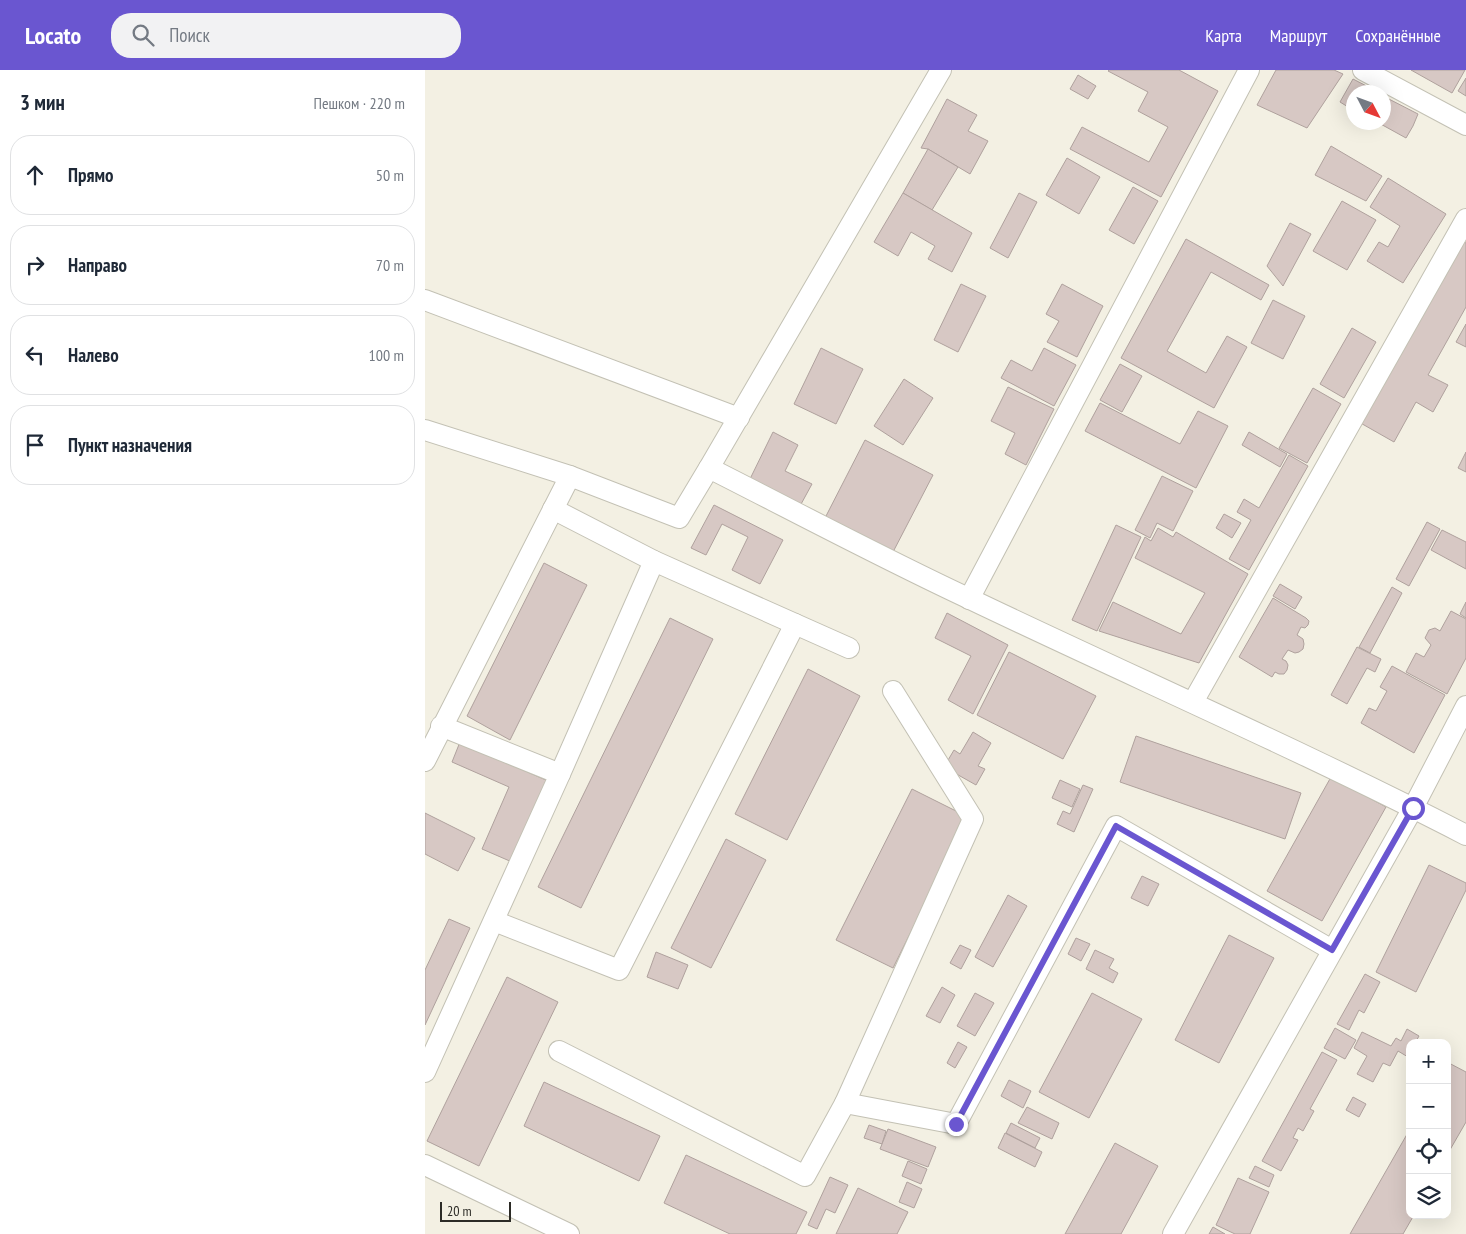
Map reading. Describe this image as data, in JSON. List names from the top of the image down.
{
  "scale_bar": "20 m",
  "north": "bottom right",
  "page": {
    "header": "Locato",
    "search": "Поиск",
    "nav": ["Карта", "Маршрут", "Сохранённые"],
    "heading": ["3 мин", "Пешком · 220 m"],
    "list": [
      ["Прямо", "50 m"],
      ["Направо", "70 m"],
      ["Налево", "100 m"],
      "Пункт назначения"
    ],
    "map_buttons": ["+", "−"],
    "scale": "20 m"
  }
}
